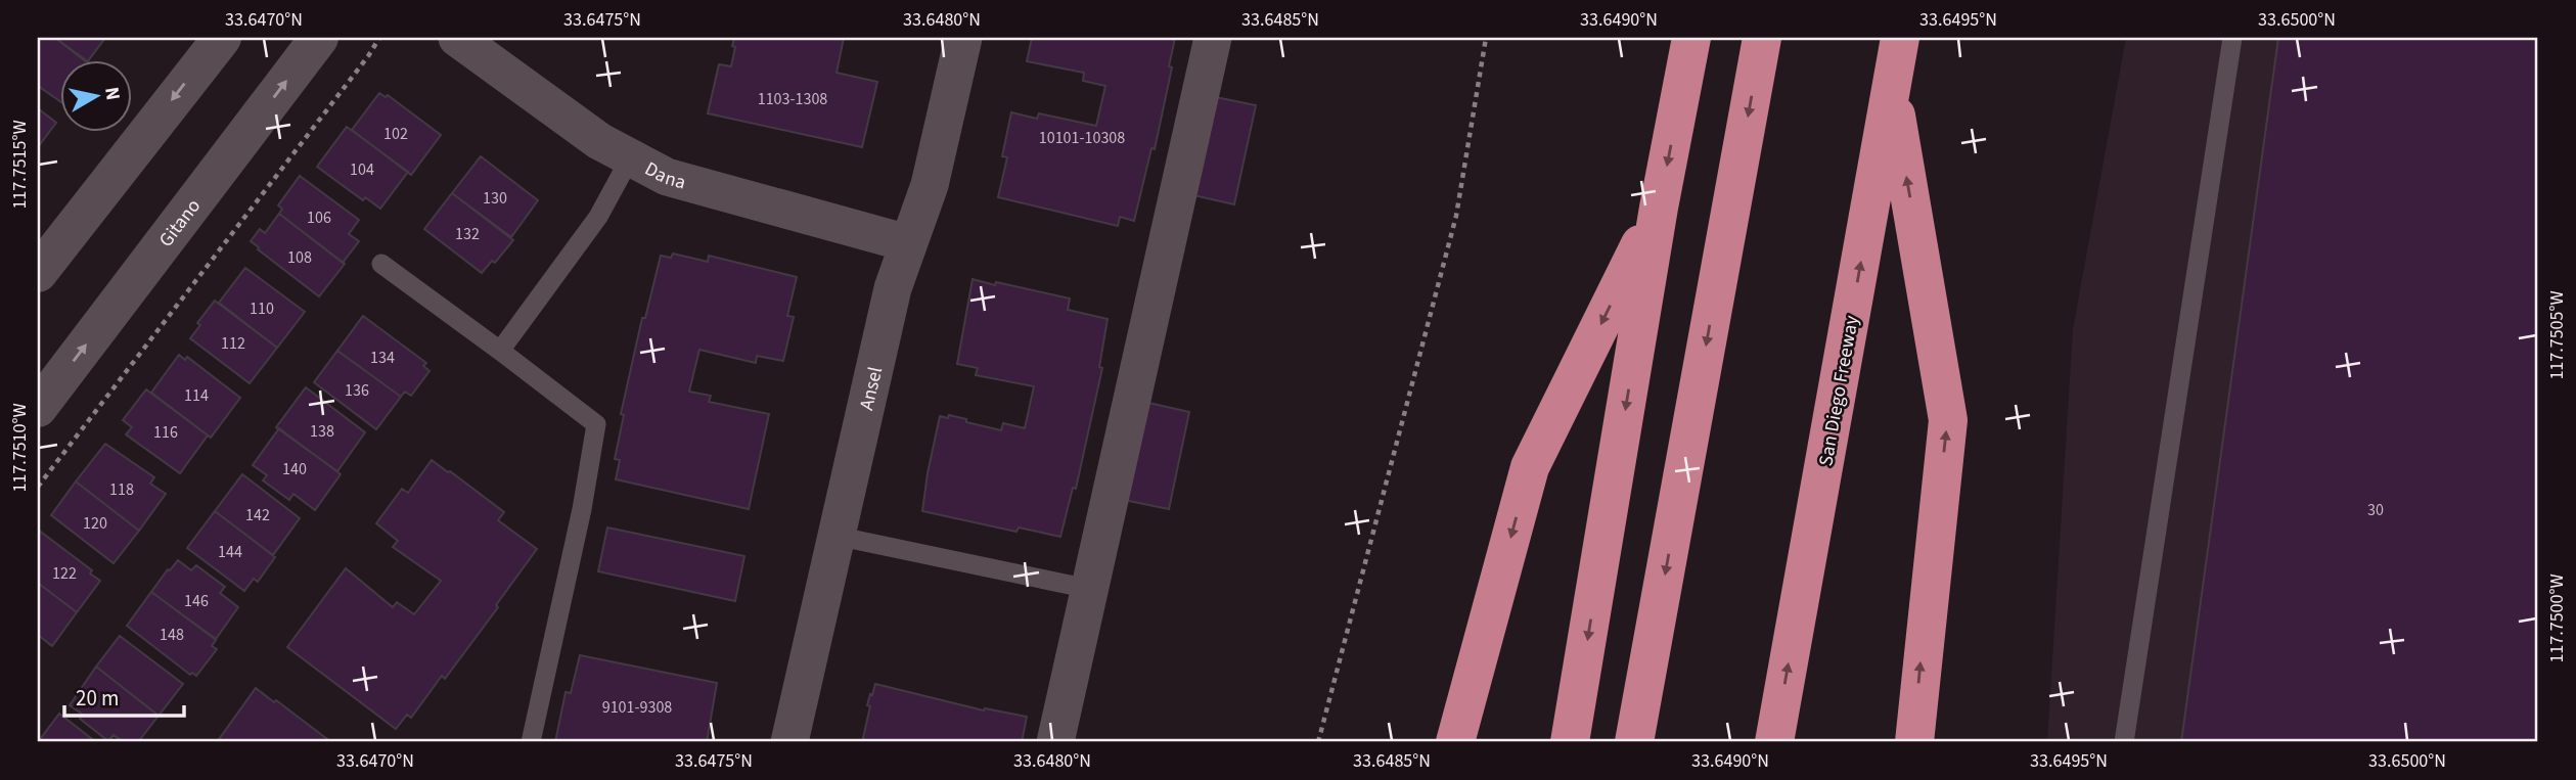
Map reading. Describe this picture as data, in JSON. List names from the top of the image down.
{
  "streets": {
    "highway": ["San Diego Freeway"],
    "street": ["Dana", "Gitano", "Ansel"]
  },
  "crossings": [
    ["Dana", "Ansel"]
  ],
  "house_numbers": [
    "1103-1308",
    "102",
    "10101-10308",
    "104",
    "130",
    "106",
    "132",
    "108",
    "110",
    "112",
    "134",
    "136",
    "114",
    "138",
    "116",
    "140",
    "118",
    "30",
    "142",
    "120",
    "144",
    "122",
    "146",
    "148",
    "9101-9308"
  ],
  "scale_bar": "20 m",
  "north": "right",
  "coordinates": [
    "33.6470°N",
    "33.6475°N",
    "33.6480°N",
    "33.6485°N",
    "33.6490°N",
    "33.6495°N",
    "33.6500°N",
    "117.7515°W",
    "117.7505°W",
    "117.7510°W",
    "117.7500°W"
  ]
}
